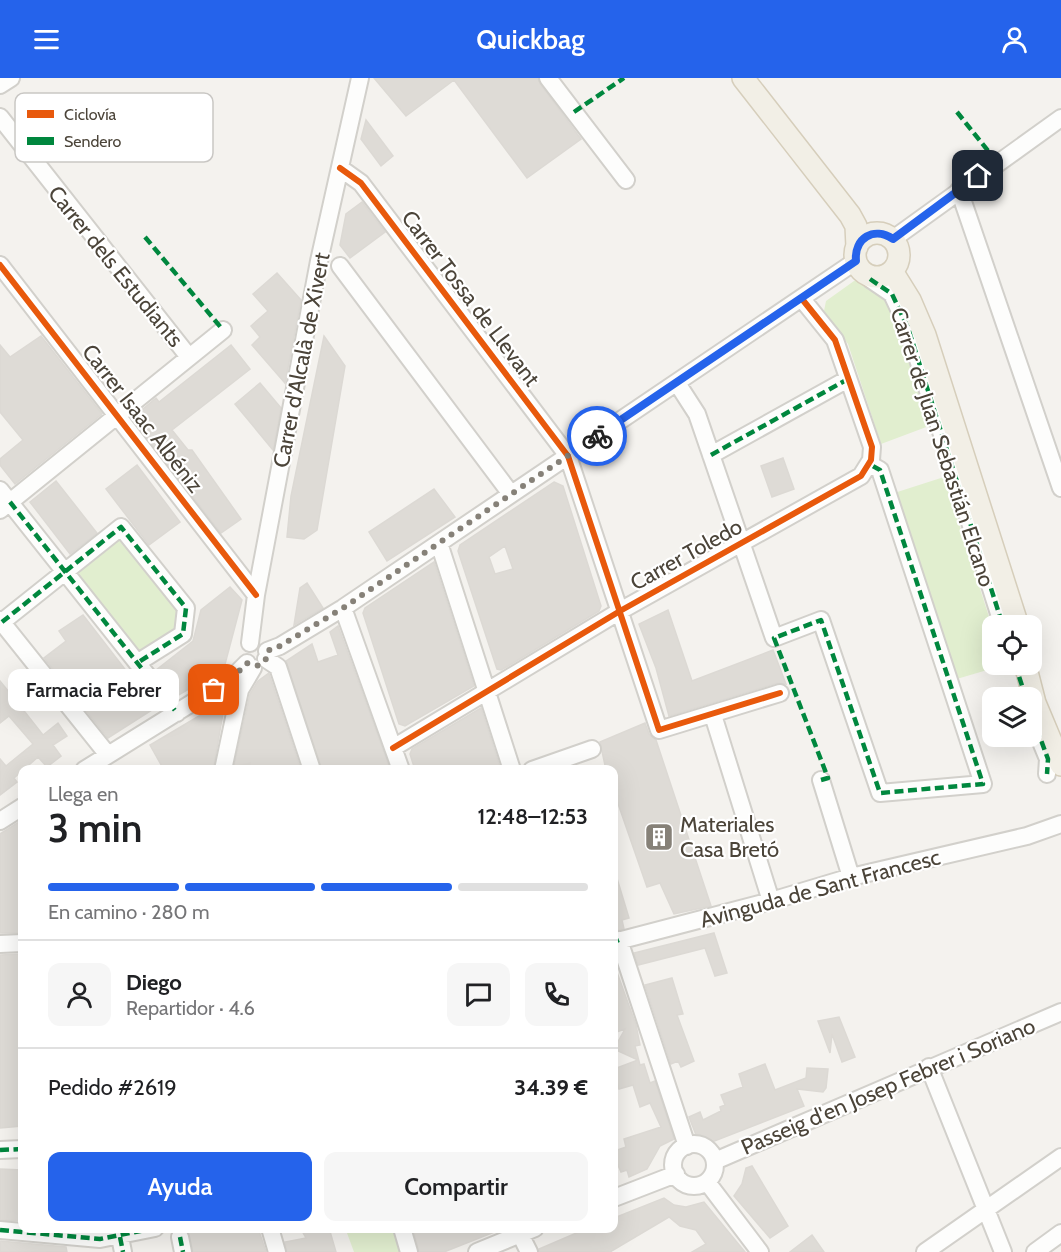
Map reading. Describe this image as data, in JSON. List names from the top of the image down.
{
  "streets": {
    "main road": ["Carrer de Juan Sebastián Elcano"],
    "street": [
      "Carrer dels Estudiants",
      "Carrer Tossa de Llevant",
      "Carrer d'Alcalà de Xivert",
      "Carrer Isaac Albéniz",
      "Carrer Toledo",
      "Avinguda de Sant Francesc",
      "Passeig d'en Josep Febrer i Soriano"
    ]
  },
  "crossings": [
    ["Carrer Tossa de Llevant", "Carrer d'Alcalà de Xivert"],
    ["Carrer Tossa de Llevant", "Carrer Toledo"],
    ["Carrer d'Alcalà de Xivert", "Carrer Isaac Albéniz"]
  ],
  "places": {
    "other": ["Farmacia Febrer"],
    "building": ["Materiales Casa Bretó"]
  },
  "legend": ["Ciclovía", "Sendero"],
  "page": {
    "header": "Quickbag",
    "bubble": "Farmacia Febrer",
    "heading": ["3 min", "Llega en", "12:48–12:53"],
    "panel": [
      "Diego",
      "Repartidor · 4.6",
      "Pedido #2619",
      "34.39 €"
    ],
    "bar": "En camino · 280 m",
    "buttons": ["Ayuda", "Compartir"]
  }
}
